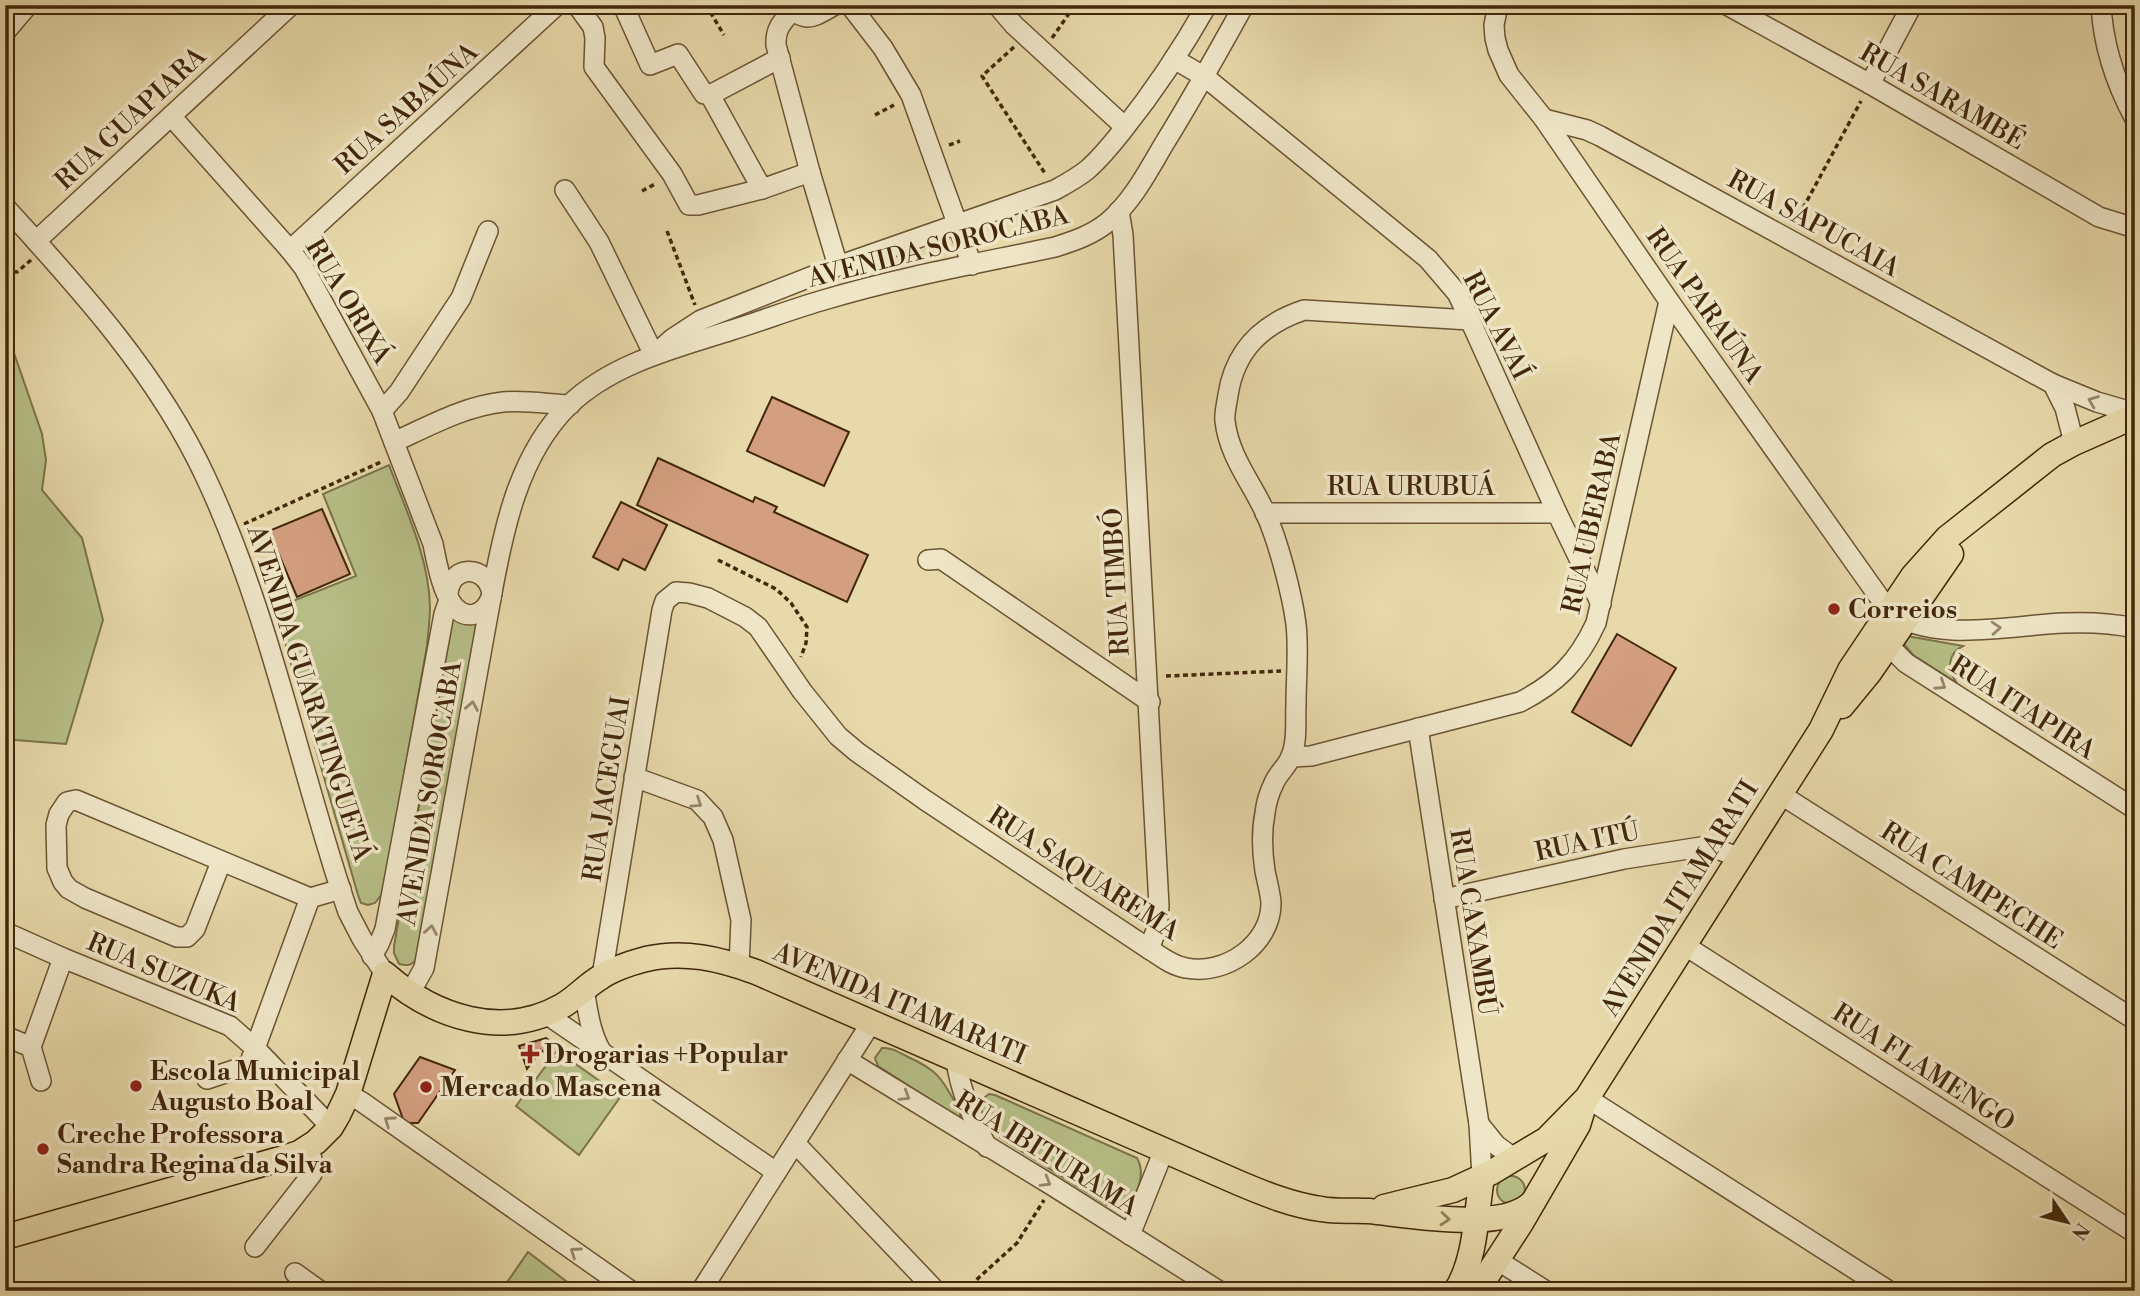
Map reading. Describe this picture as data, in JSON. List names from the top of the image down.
{
  "streets": {
    "main road": ["AVENIDA GUARATINGUETÁ", "AVENIDA ITAMARATI"],
    "street": [
      "RUA SARAMBÉ",
      "RUA SABAÚNA",
      "RUA GUAPIARA",
      "RUA SAPUCAIA",
      "AVENIDA SOROCABA",
      "RUA ORIXÁ",
      "RUA PARAÚNA",
      "RUA AVAÍ",
      "RUA URUBUÁ",
      "RUA UBERABA",
      "RUA TIMBÓ",
      "RUA ITAPIRA",
      "RUA JACEGUAI",
      "RUA ITÚ",
      "RUA SAQUAREMA",
      "RUA CAMPECHE",
      "RUA CAXAMBÚ",
      "RUA SUZUKA",
      "RUA FLAMENGO",
      "RUA IBITURAMA"
    ]
  },
  "crossings": [
    ["RUA SABAÚNA", "RUA ORIXÁ"],
    ["RUA GUAPIARA", "RUA ORIXÁ"],
    ["RUA GUAPIARA", "AVENIDA GUARATINGUETÁ"],
    ["RUA SAPUCAIA", "RUA PARAÚNA"],
    ["RUA SAPUCAIA", "AVENIDA ITAMARATI"],
    ["AVENIDA SOROCABA", "RUA ORIXÁ"],
    ["AVENIDA SOROCABA", "RUA AVAÍ"],
    ["AVENIDA SOROCABA", "RUA TIMBÓ"],
    ["AVENIDA SOROCABA", "AVENIDA GUARATINGUETÁ"],
    ["AVENIDA SOROCABA", "AVENIDA ITAMARATI"],
    ["RUA PARAÚNA", "RUA UBERABA"],
    ["RUA PARAÚNA", "AVENIDA ITAMARATI"],
    ["RUA AVAÍ", "RUA URUBUÁ"],
    ["RUA AVAÍ", "RUA UBERABA"],
    ["RUA AVAÍ", "RUA SAQUAREMA"],
    ["RUA URUBUÁ", "RUA SAQUAREMA"],
    ["RUA UBERABA", "RUA SAQUAREMA"],
    ["RUA UBERABA", "RUA CAXAMBÚ"],
    ["RUA TIMBÓ", "RUA SAQUAREMA"],
    ["AVENIDA GUARATINGUETÁ", "AVENIDA ITAMARATI"],
    ["RUA ITAPIRA", "AVENIDA ITAMARATI"],
    ["RUA JACEGUAI", "RUA SAQUAREMA"],
    ["RUA JACEGUAI", "AVENIDA ITAMARATI"],
    ["RUA ITÚ", "AVENIDA ITAMARATI"],
    ["RUA ITÚ", "RUA CAXAMBÚ"],
    ["RUA CAMPECHE", "AVENIDA ITAMARATI"],
    ["AVENIDA ITAMARATI", "RUA CAXAMBÚ"],
    ["AVENIDA ITAMARATI", "RUA FLAMENGO"]
  ],
  "one_way": ["RUA ITAPIRA"],
  "places": {
    "other": [
      "Correios",
      "Escola Municipal Augusto Boal",
      "Mercado Mascena",
      "Creche Professora Sandra Regina da Silva"
    ],
    "health": ["Drogarias +Popular"]
  },
  "north": "bottom right"
}
